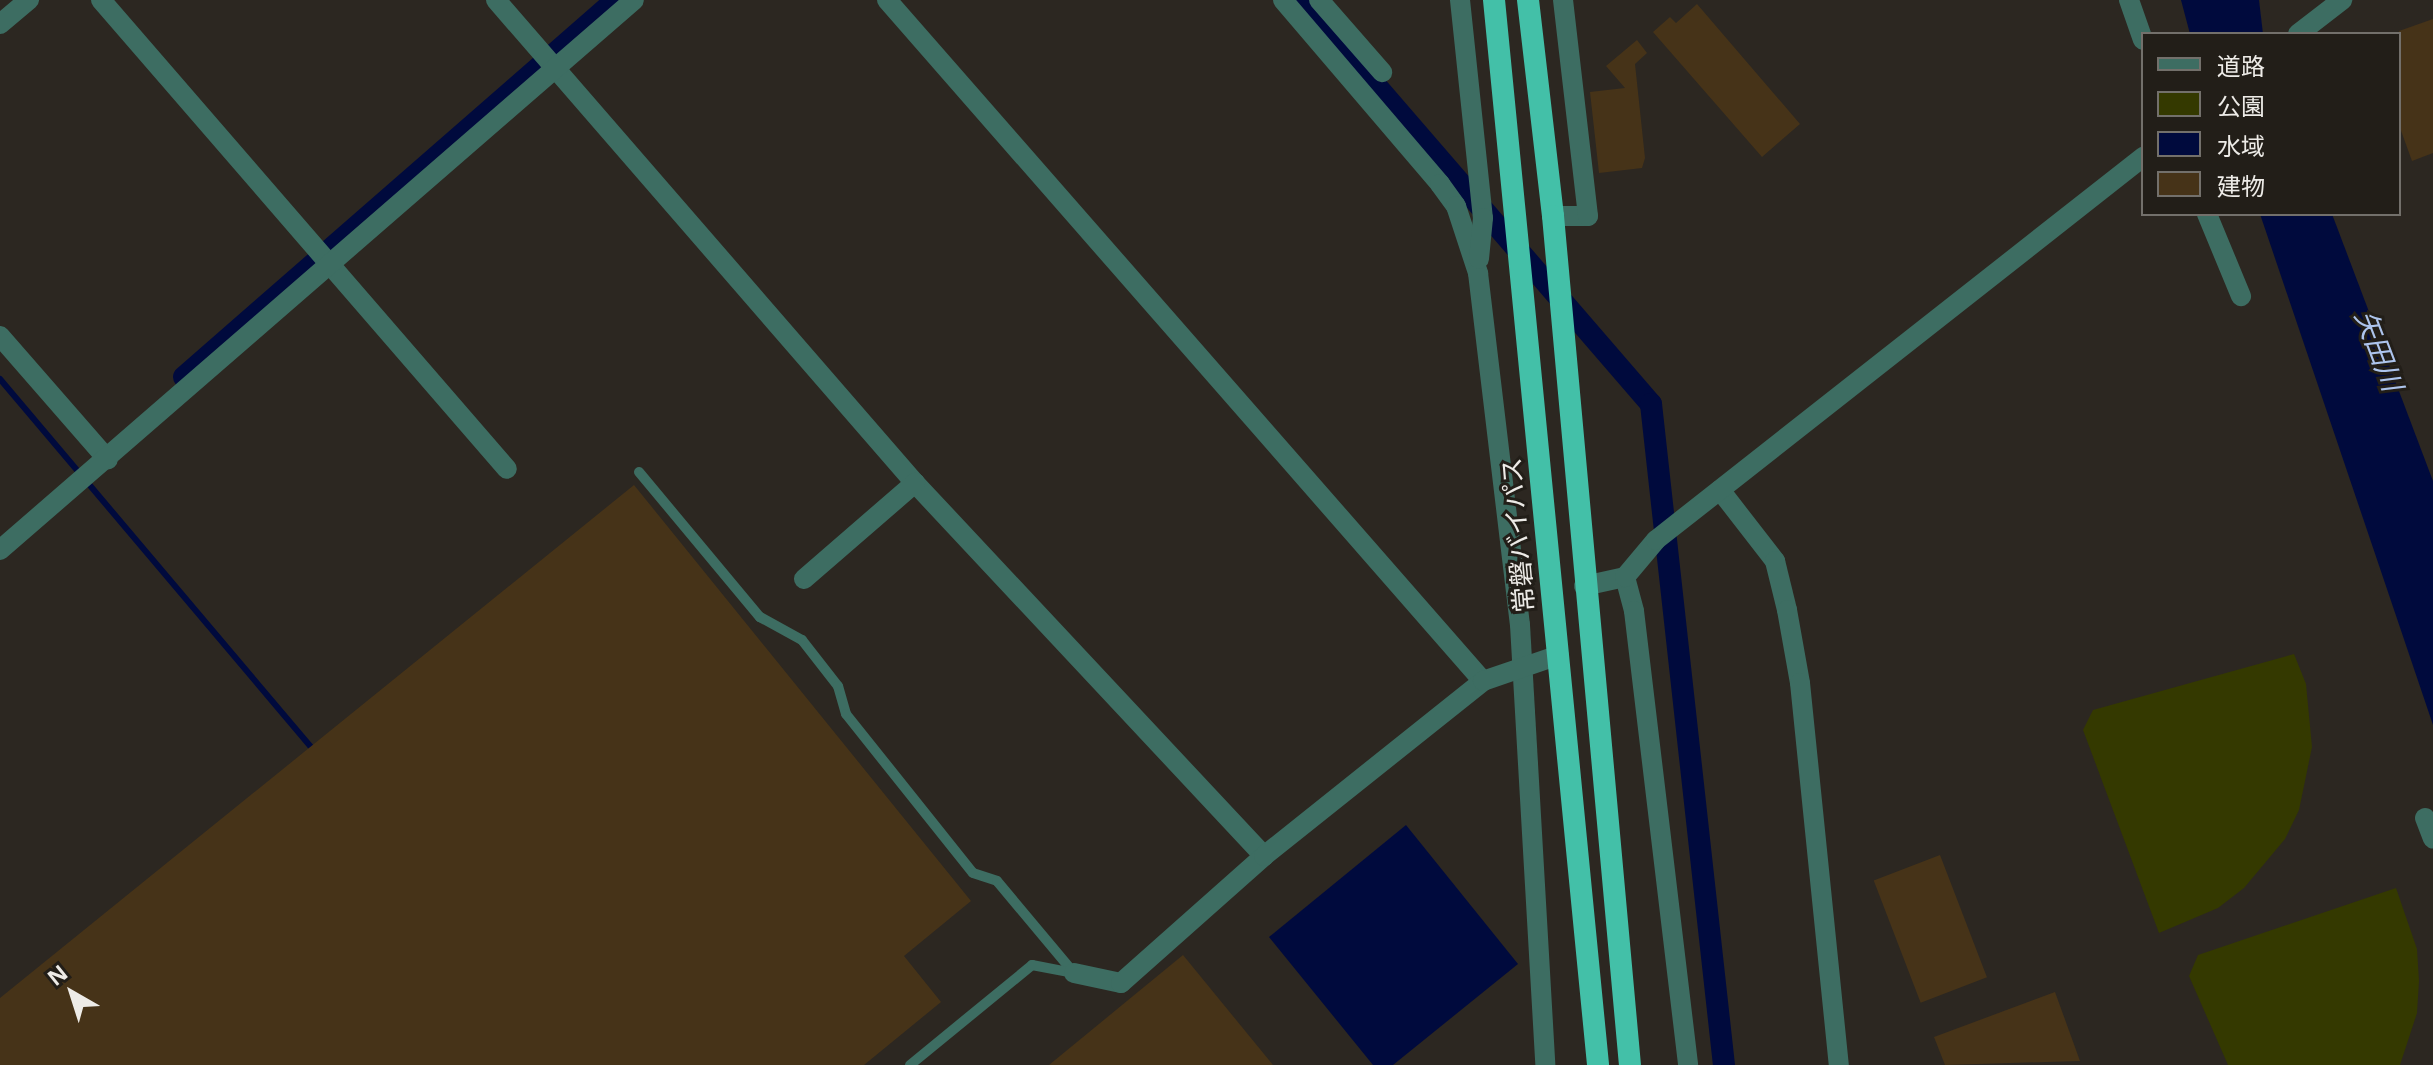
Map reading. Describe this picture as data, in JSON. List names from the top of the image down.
{
  "streets": {
    "highway": ["常磐バイパス"]
  },
  "water": ["矢田川"],
  "legend": [
    "道路",
    "公園",
    "水域",
    "建物"
  ],
  "north": "top left"
}
